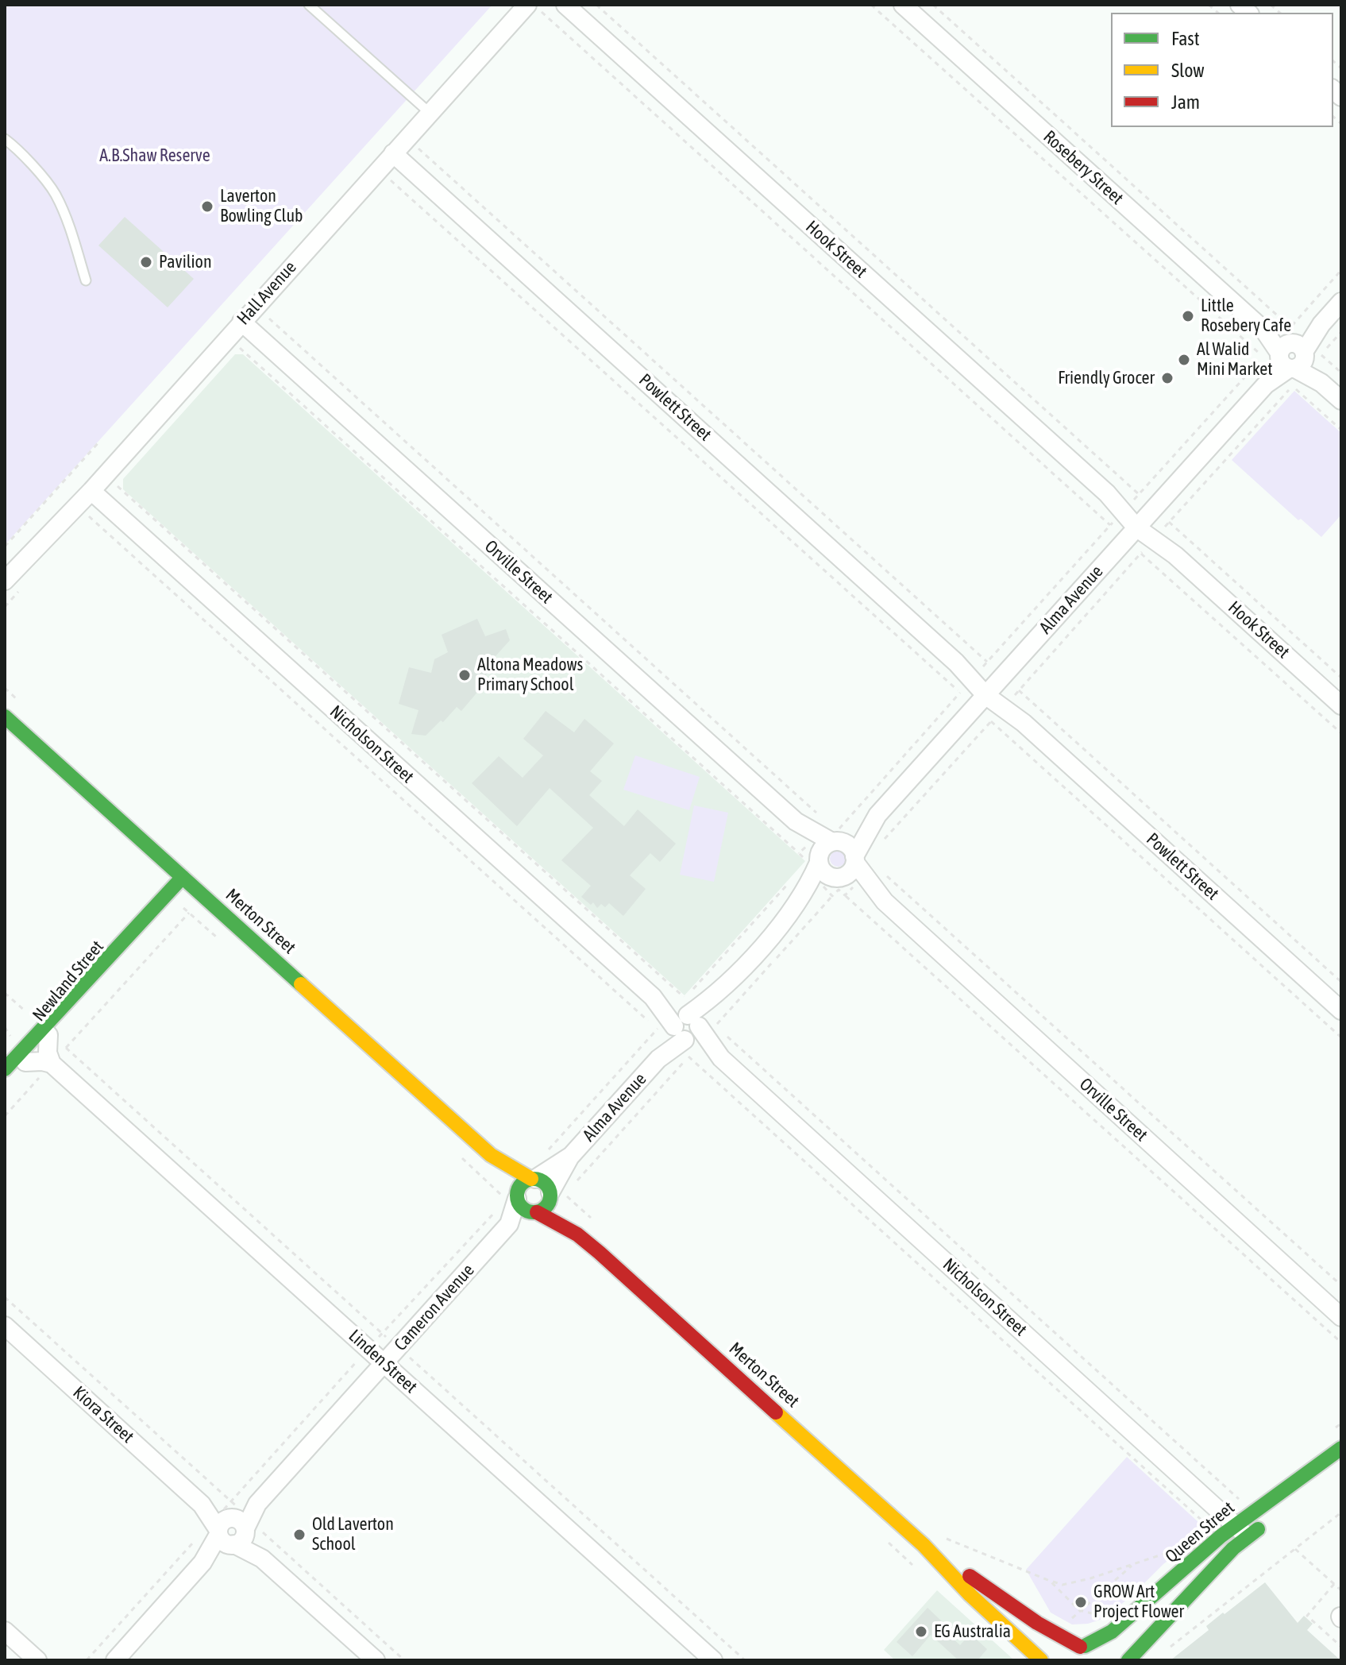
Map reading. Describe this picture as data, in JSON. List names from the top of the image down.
{
  "streets": {
    "street": [
      "Rosebery Street",
      "Hook Street",
      "Hall Avenue",
      "Powlett Street",
      "Orville Street",
      "Alma Avenue",
      "Nicholson Street",
      "Merton Street",
      "Newland Street",
      "Cameron Avenue",
      "Linden Street",
      "Kiora Street",
      "Queen Street"
    ]
  },
  "crossings": [
    ["Rosebery Street", "Alma Avenue"],
    ["Hook Street", "Alma Avenue"],
    ["Hall Avenue", "Powlett Street"],
    ["Hall Avenue", "Orville Street"],
    ["Hall Avenue", "Nicholson Street"],
    ["Powlett Street", "Alma Avenue"],
    ["Orville Street", "Alma Avenue"],
    ["Alma Avenue", "Nicholson Street"],
    ["Alma Avenue", "Merton Street"],
    ["Alma Avenue", "Cameron Avenue"],
    ["Nicholson Street", "Queen Street"],
    ["Merton Street", "Newland Street"],
    ["Merton Street", "Cameron Avenue"],
    ["Merton Street", "Queen Street"],
    ["Cameron Avenue", "Linden Street"],
    ["Cameron Avenue", "Kiora Street"]
  ],
  "parks": ["A.B.Shaw Reserve"],
  "places": [
    "Laverton Bowling Club",
    "Pavilion",
    "Little Rosebery Cafe",
    "Al Walid Mini Market",
    "Friendly Grocer",
    "Altona Meadows Primary School",
    "Old Laverton School",
    "GROW Art Project Flower",
    "EG Australia"
  ],
  "legend": ["Fast", "Slow", "Jam"]
}
